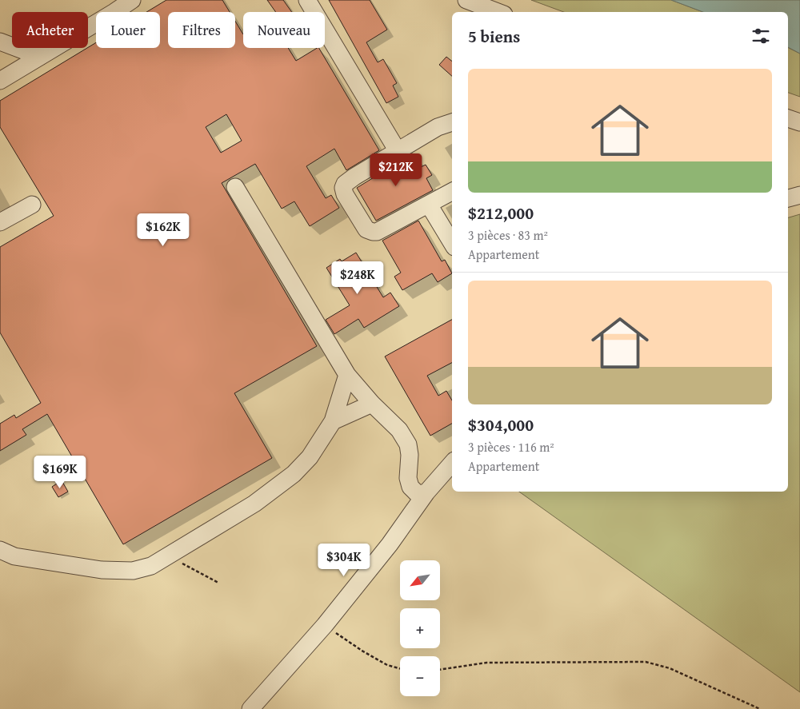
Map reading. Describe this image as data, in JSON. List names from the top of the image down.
{
  "north": "bottom left",
  "page": {
    "chip": [
      "Acheter",
      "Louer",
      "Filtres",
      "Nouveau"
    ],
    "heading": "5 biens",
    "list": [
      {
        "name": "$212,000",
        "note": "3 pièces · 83 m² · Appartement"
      },
      {
        "name": "$304,000",
        "note": "3 pièces · 116 m² · Appartement"
      }
    ],
    "price": [
      "$212K",
      "$162K",
      "$248K",
      "$169K",
      "$304K"
    ],
    "map_buttons": ["+", "−"]
  }
}
